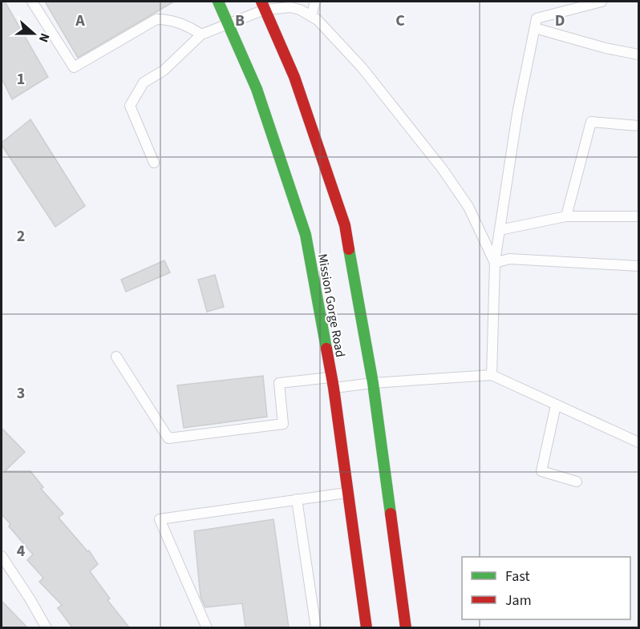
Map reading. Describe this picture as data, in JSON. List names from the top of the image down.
{
  "streets": {
    "main road": ["Mission Gorge Road"]
  },
  "legend": ["Fast", "Jam"],
  "north": "right",
  "grid": {
    "columns": [
      "A",
      "B",
      "C",
      "D"
    ],
    "rows": [
      "1",
      "2",
      "3",
      "4"
    ]
  }
}
